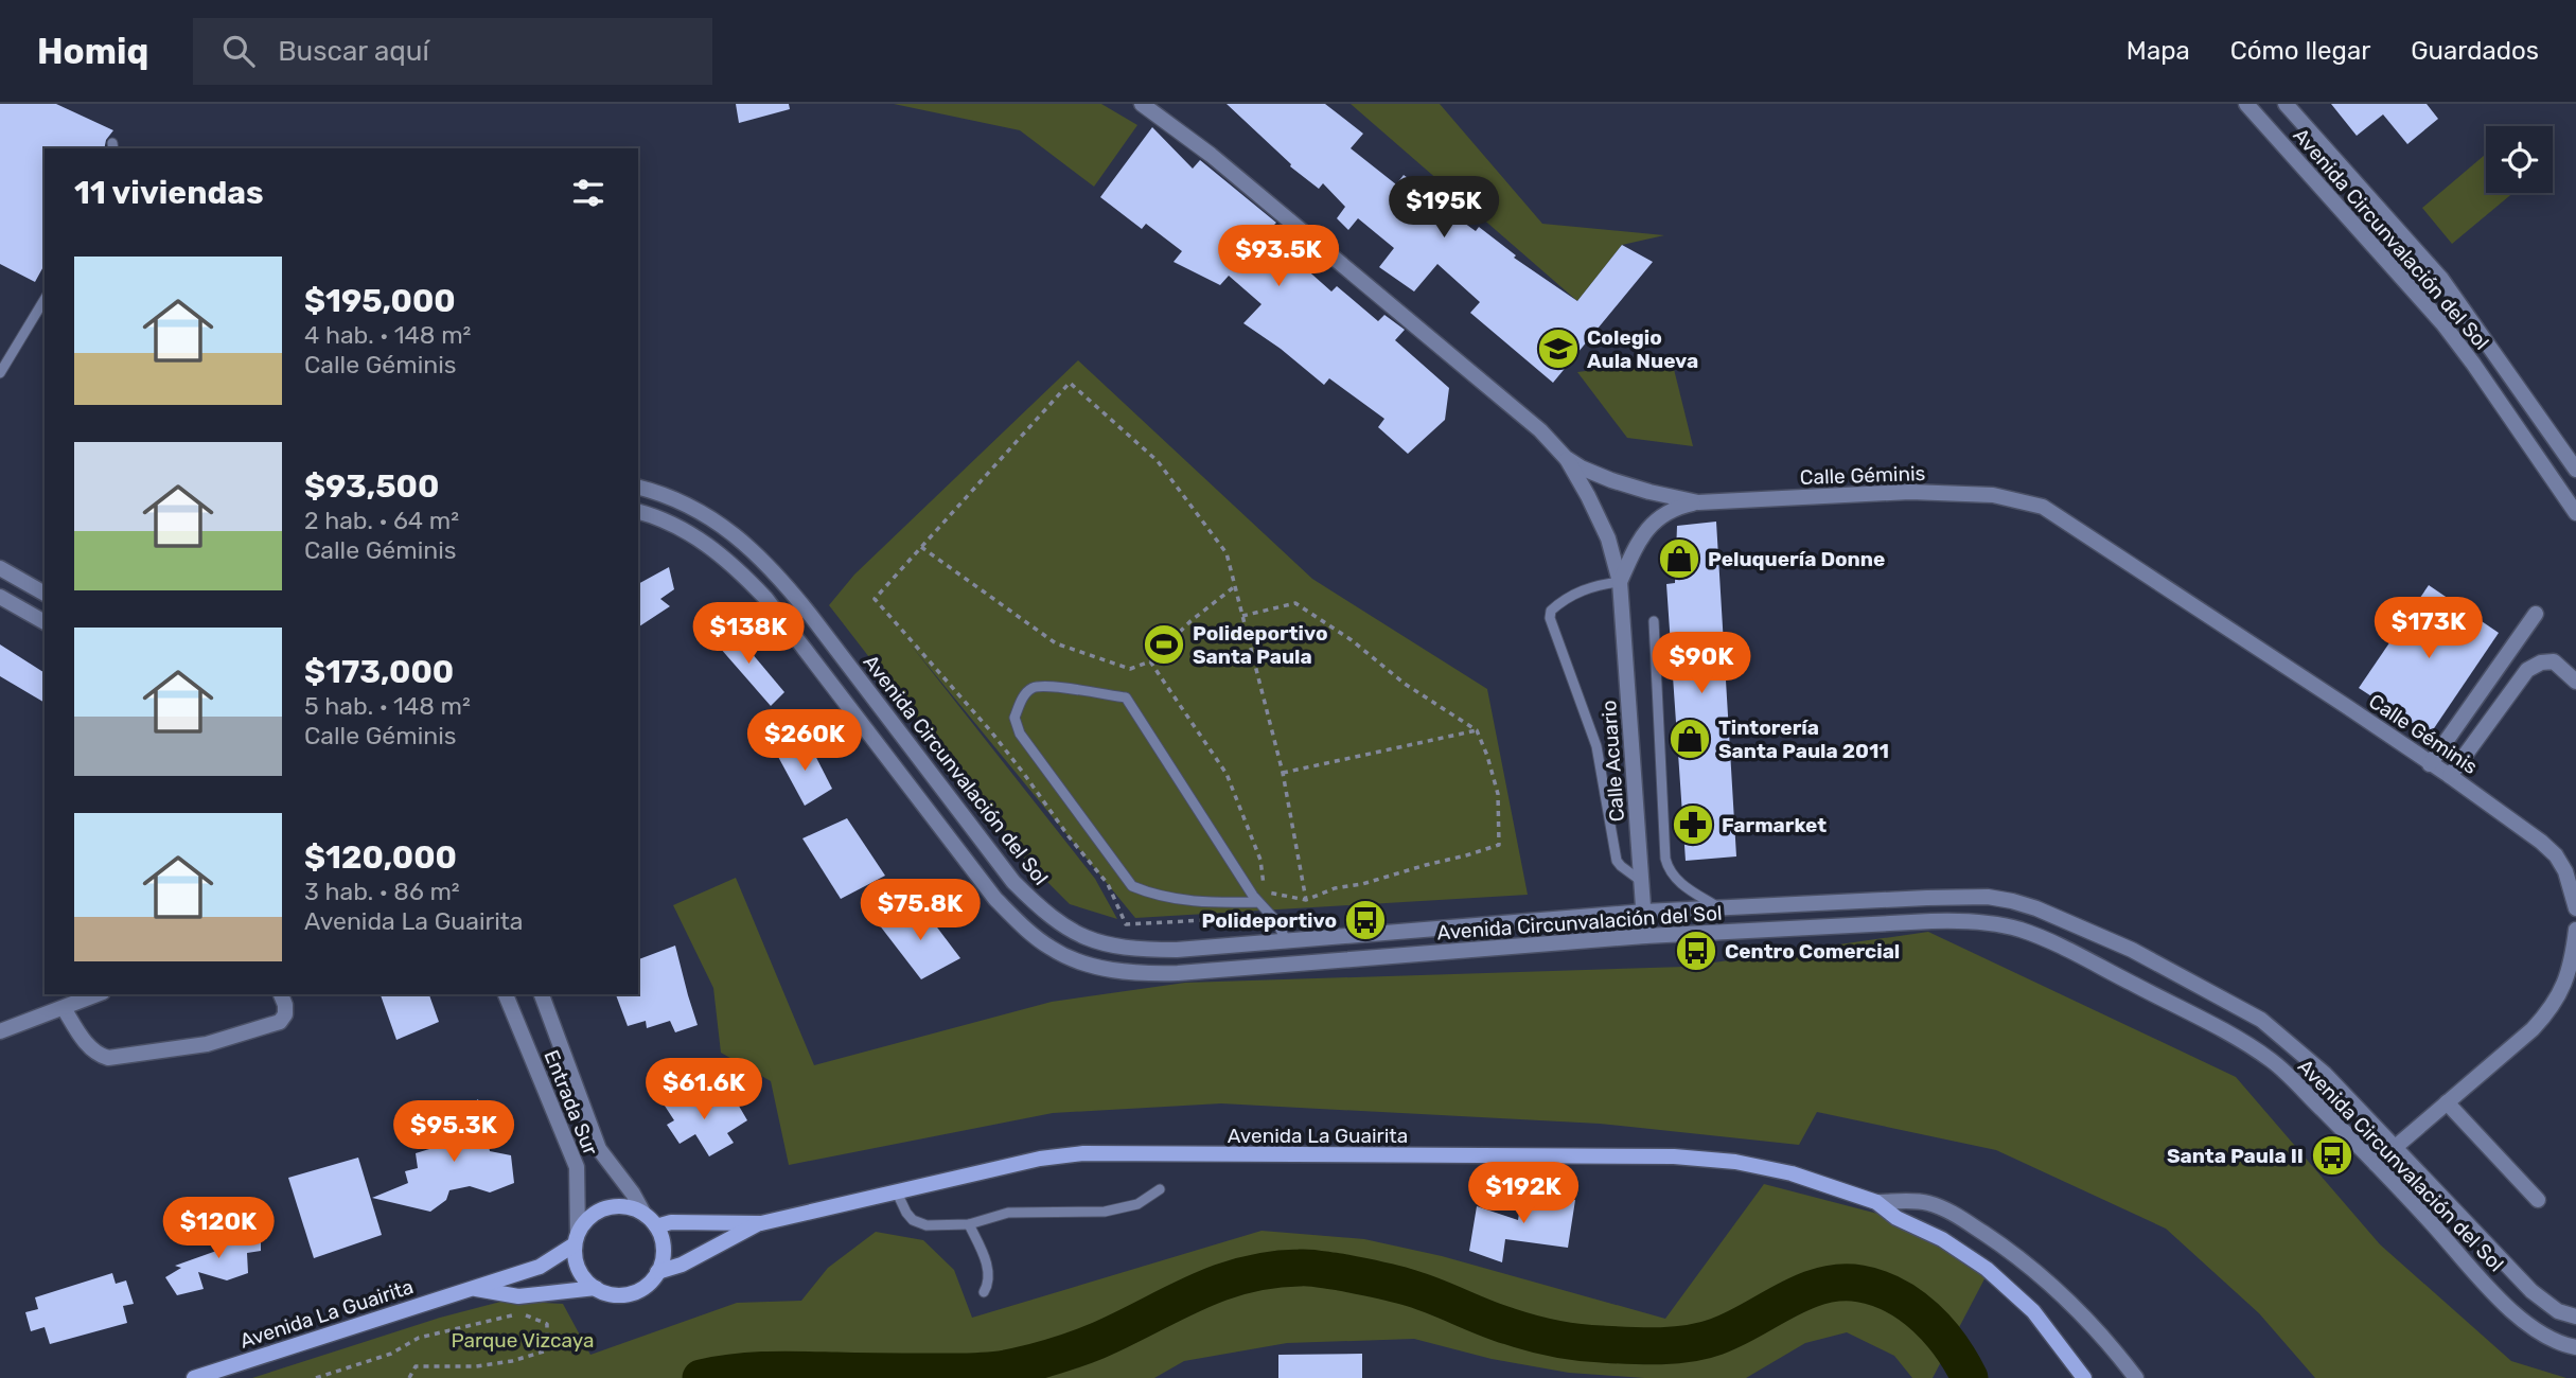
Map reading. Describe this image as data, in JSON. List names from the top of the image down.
{
  "streets": {
    "street": [
      "Avenida Circunvalación del Sol",
      "Calle Géminis",
      "Calle Acuario",
      "Entrada Sur",
      "Avenida La Guairita"
    ]
  },
  "crossings": [
    ["Avenida Circunvalación del Sol", "Calle Acuario"],
    ["Calle Géminis", "Calle Acuario"],
    ["Entrada Sur", "Avenida La Guairita"]
  ],
  "parks": ["Parque Vizcaya"],
  "places": {
    "school or university": ["Colegio Aula Nueva"],
    "shop": ["Peluquería Donne", "Tintorería Santa Paula 2011"],
    "sports": ["Polideportivo Santa Paula"],
    "pharmacy": ["Farmarket"],
    "bus stop": ["Polideportivo", "Centro Comercial", "Santa Paula II"]
  },
  "page": {
    "header": "Homiq",
    "search": "Buscar aquí",
    "nav": ["Mapa", "Cómo llegar", "Guardados"],
    "heading": "11 viviendas",
    "price": [
      "$195K",
      "$93.5K",
      "$173K",
      "$138K",
      "$90K",
      "$260K",
      "$75.8K",
      "$61.6K",
      "$95.3K",
      "$192K",
      "$120K"
    ],
    "list": [
      {
        "name": "$195,000",
        "note": "4 hab. · 148 m² · Calle Géminis"
      },
      {
        "name": "$93,500",
        "note": "2 hab. · 64 m² · Calle Géminis"
      },
      {
        "name": "$173,000",
        "note": "5 hab. · 148 m² · Calle Géminis"
      },
      {
        "name": "$120,000",
        "note": "3 hab. · 86 m² · Avenida La Guairita"
      }
    ]
  }
}
